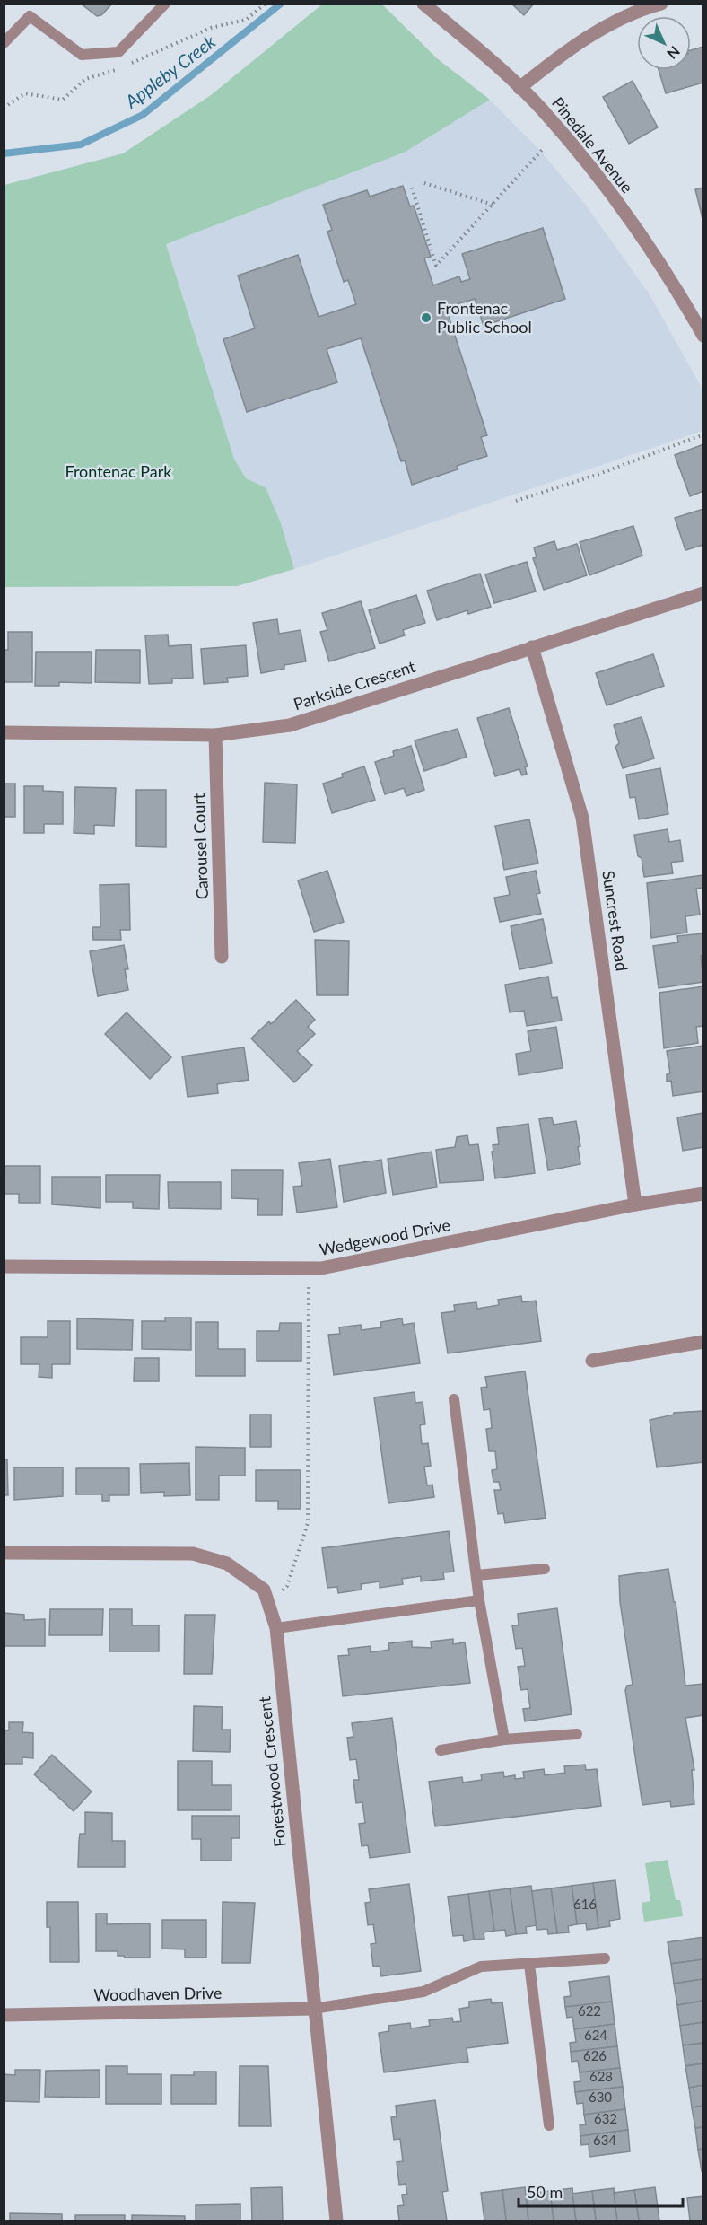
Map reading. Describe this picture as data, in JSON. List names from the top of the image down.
{
  "streets": {
    "street": [
      "Pinedale Avenue",
      "Parkside Crescent",
      "Carousel Court",
      "Suncrest Road",
      "Wedgewood Drive",
      "Forestwood Crescent",
      "Woodhaven Drive"
    ]
  },
  "crossings": [
    ["Parkside Crescent", "Carousel Court"],
    ["Parkside Crescent", "Suncrest Road"],
    ["Suncrest Road", "Wedgewood Drive"],
    ["Forestwood Crescent", "Woodhaven Drive"]
  ],
  "water": ["Appleby Creek"],
  "parks": ["Frontenac Park"],
  "places": ["Frontenac Public School"],
  "house_numbers": [
    "616",
    "622",
    "624",
    "626",
    "628",
    "630",
    "632",
    "634"
  ],
  "scale_bar": "50 m",
  "north": "bottom right"
}
